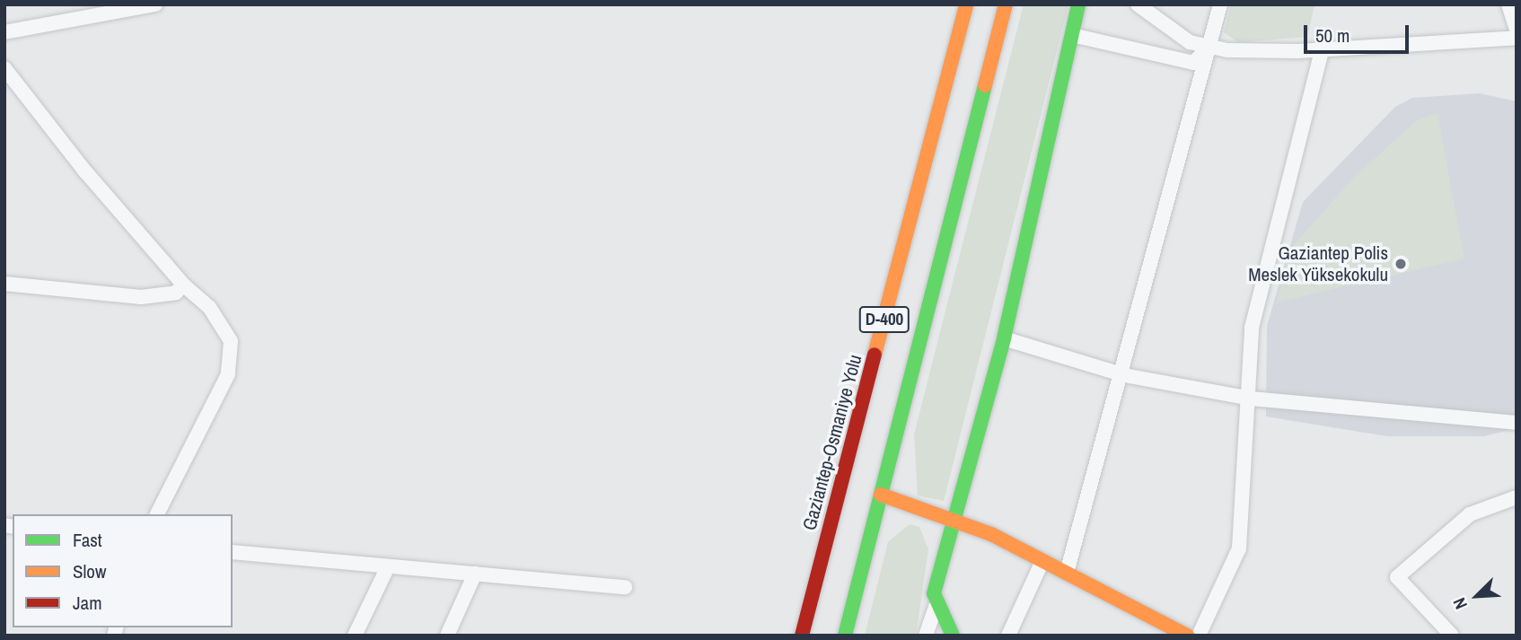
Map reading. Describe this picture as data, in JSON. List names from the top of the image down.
{
  "streets": {
    "main road": ["D-400", "Gaziantep-Osmaniye Yolu"]
  },
  "places": ["Gaziantep Polis Meslek Yüksekokulu"],
  "legend": ["Fast", "Slow", "Jam"],
  "scale_bar": "50 m",
  "north": "bottom left"
}
